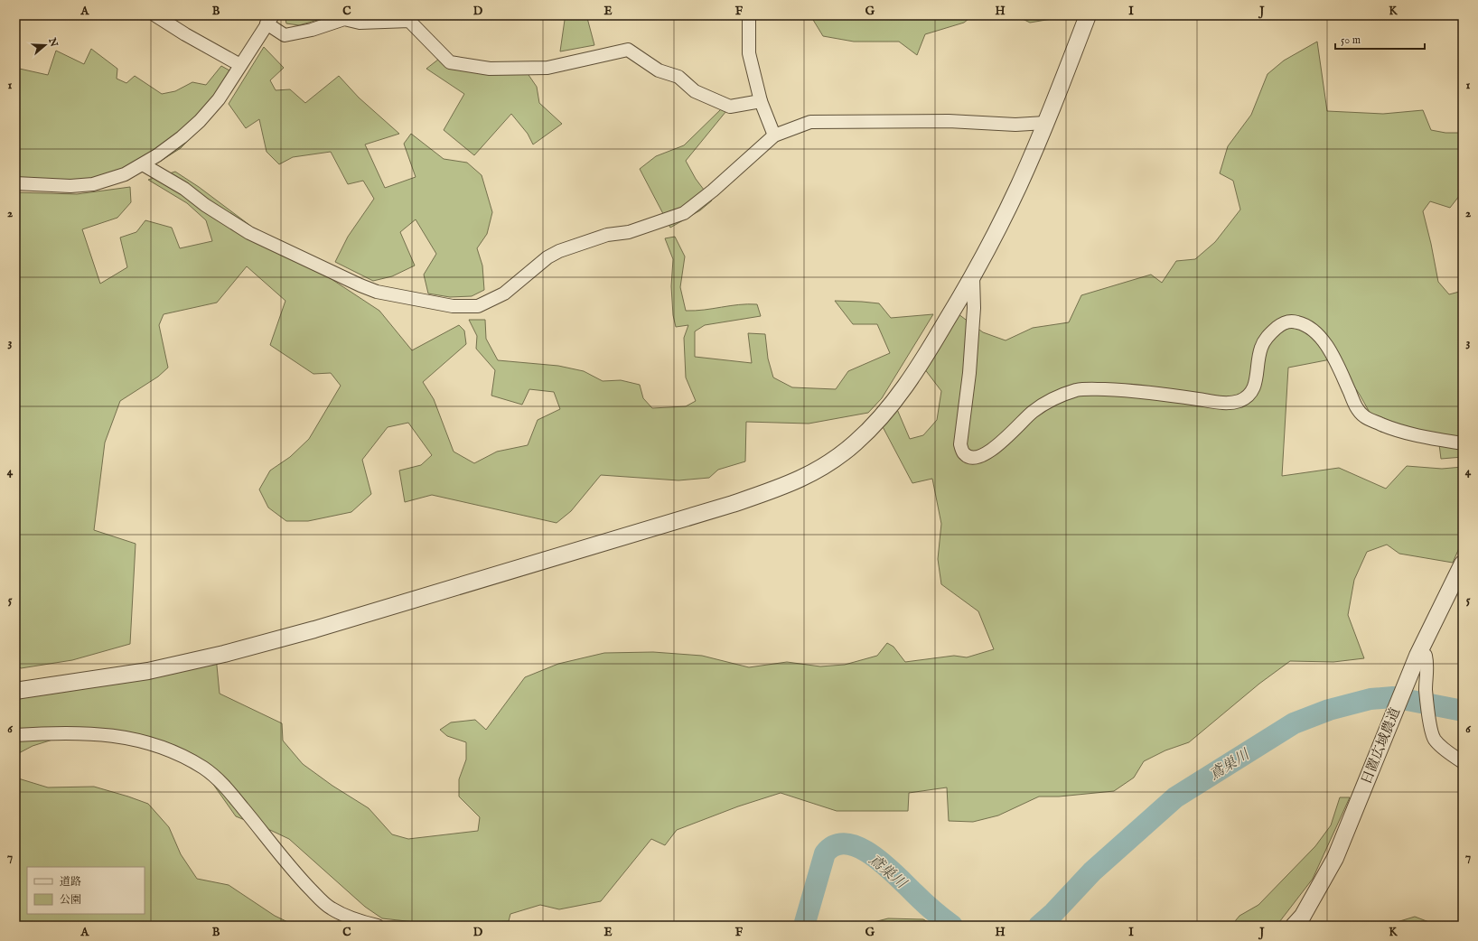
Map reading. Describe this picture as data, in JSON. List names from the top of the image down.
{
  "streets": {
    "street": ["日置広域農道"]
  },
  "water": ["鳶巣川"],
  "legend": ["道路", "公園"],
  "scale_bar": "50 m",
  "north": "right",
  "grid": {
    "columns": [
      "A",
      "B",
      "C",
      "D",
      "E",
      "F",
      "G",
      "H",
      "I",
      "J",
      "K"
    ],
    "rows": [
      "1",
      "2",
      "3",
      "4",
      "5",
      "6",
      "7"
    ]
  }
}
